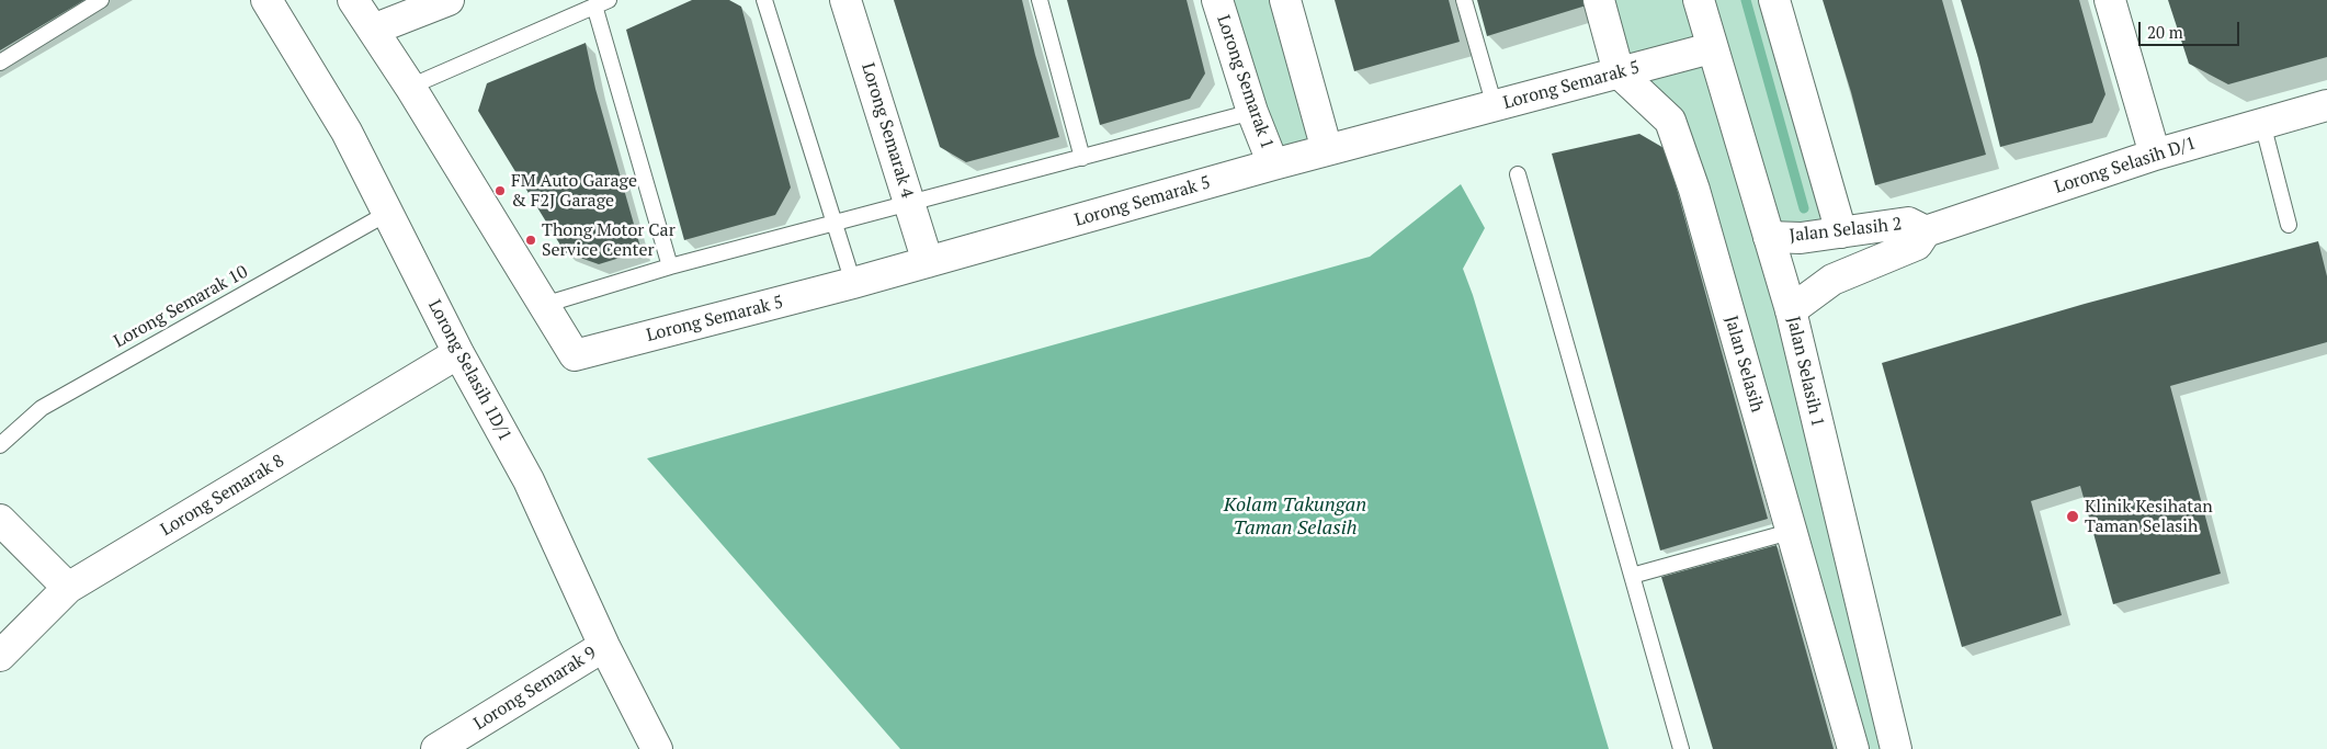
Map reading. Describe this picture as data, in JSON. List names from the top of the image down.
{
  "streets": {
    "street": [
      "Lorong Semarak 1",
      "Lorong Semarak 5",
      "Lorong Semarak 4",
      "Lorong Selasih D/1",
      "Jalan Selasih 2",
      "Jalan Selasih",
      "Lorong Selasih 1D/1",
      "Jalan Selasih 1",
      "Lorong Semarak 8",
      "Lorong Semarak 9"
    ],
    "lane": ["Lorong Semarak 10"]
  },
  "crossings": [
    ["Lorong Semarak 1", "Lorong Semarak 5"],
    ["Lorong Semarak 5", "Lorong Semarak 4"],
    ["Lorong Semarak 5", "Jalan Selasih"],
    ["Lorong Semarak 5", "Jalan Selasih 1"],
    ["Lorong Selasih D/1", "Jalan Selasih 2"],
    ["Jalan Selasih 2", "Jalan Selasih 1"],
    ["Lorong Semarak 10", "Lorong Selasih 1D/1"],
    ["Lorong Selasih 1D/1", "Lorong Semarak 8"],
    ["Lorong Selasih 1D/1", "Lorong Semarak 9"]
  ],
  "water": ["Kolam Takungan Taman Selasih"],
  "places": ["FM Auto Garage & F2J Garage", "Thong Motor Car Service Center", "Klinik Kesihatan Taman Selasih"],
  "scale_bar": "20 m"
}
